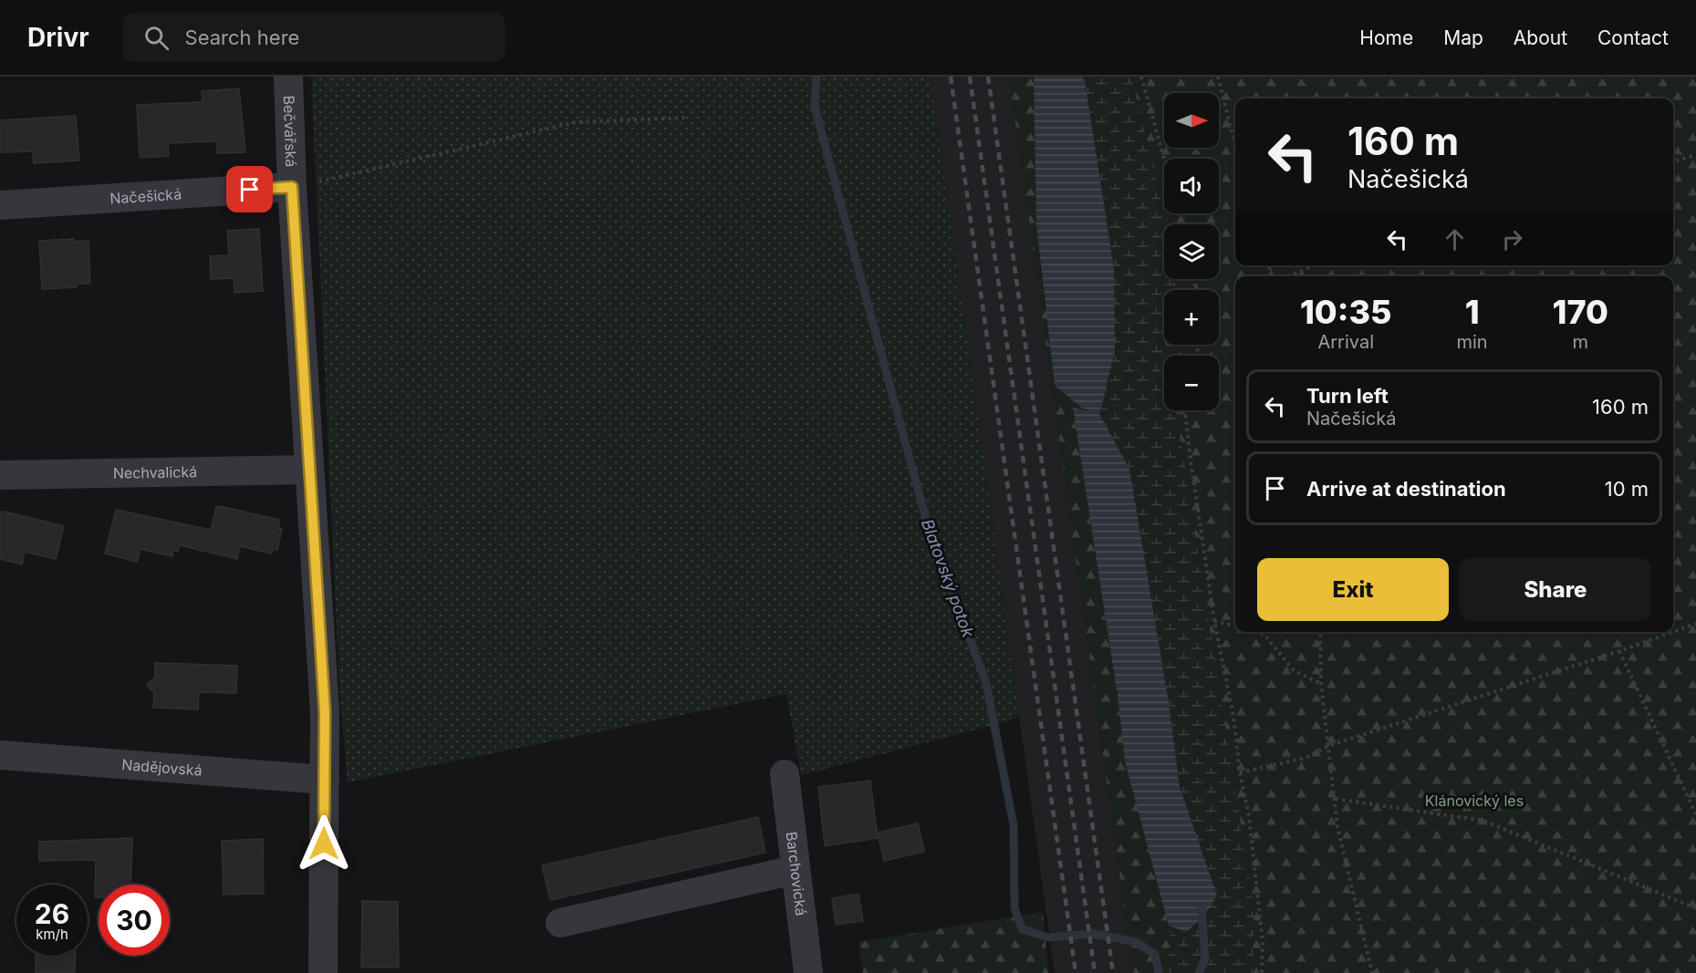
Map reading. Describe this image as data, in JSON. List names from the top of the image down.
{
  "streets": {
    "street": [
      "Bečvářská",
      "Načešická",
      "Nechvalická",
      "Nadějovská",
      "Barchovická"
    ]
  },
  "crossings": [
    ["Bečvářská", "Načešická"],
    ["Bečvářská", "Nechvalická"],
    ["Bečvářská", "Nadějovská"]
  ],
  "water": ["Blatovský potok"],
  "parks": ["Klánovický les"],
  "north": "right",
  "page": {
    "header": "Drivr",
    "search": "Search here",
    "nav": [
      "Home",
      "Map",
      "About",
      "Contact"
    ],
    "map_buttons": ["+", "−"],
    "turn": ["160 m", "Načešická"],
    "eta": [
      "10:35",
      "Arrival",
      "1",
      "min",
      "170",
      "m"
    ],
    "list": [
      {
        "name": "Turn left",
        "note": "Načešická",
        "value": "160 m"
      },
      {
        "name": "Arrive at destination",
        "value": "10 m"
      }
    ],
    "buttons": ["Exit", "Share"],
    "speed": "26 km/h",
    "limit": "30"
  }
}
